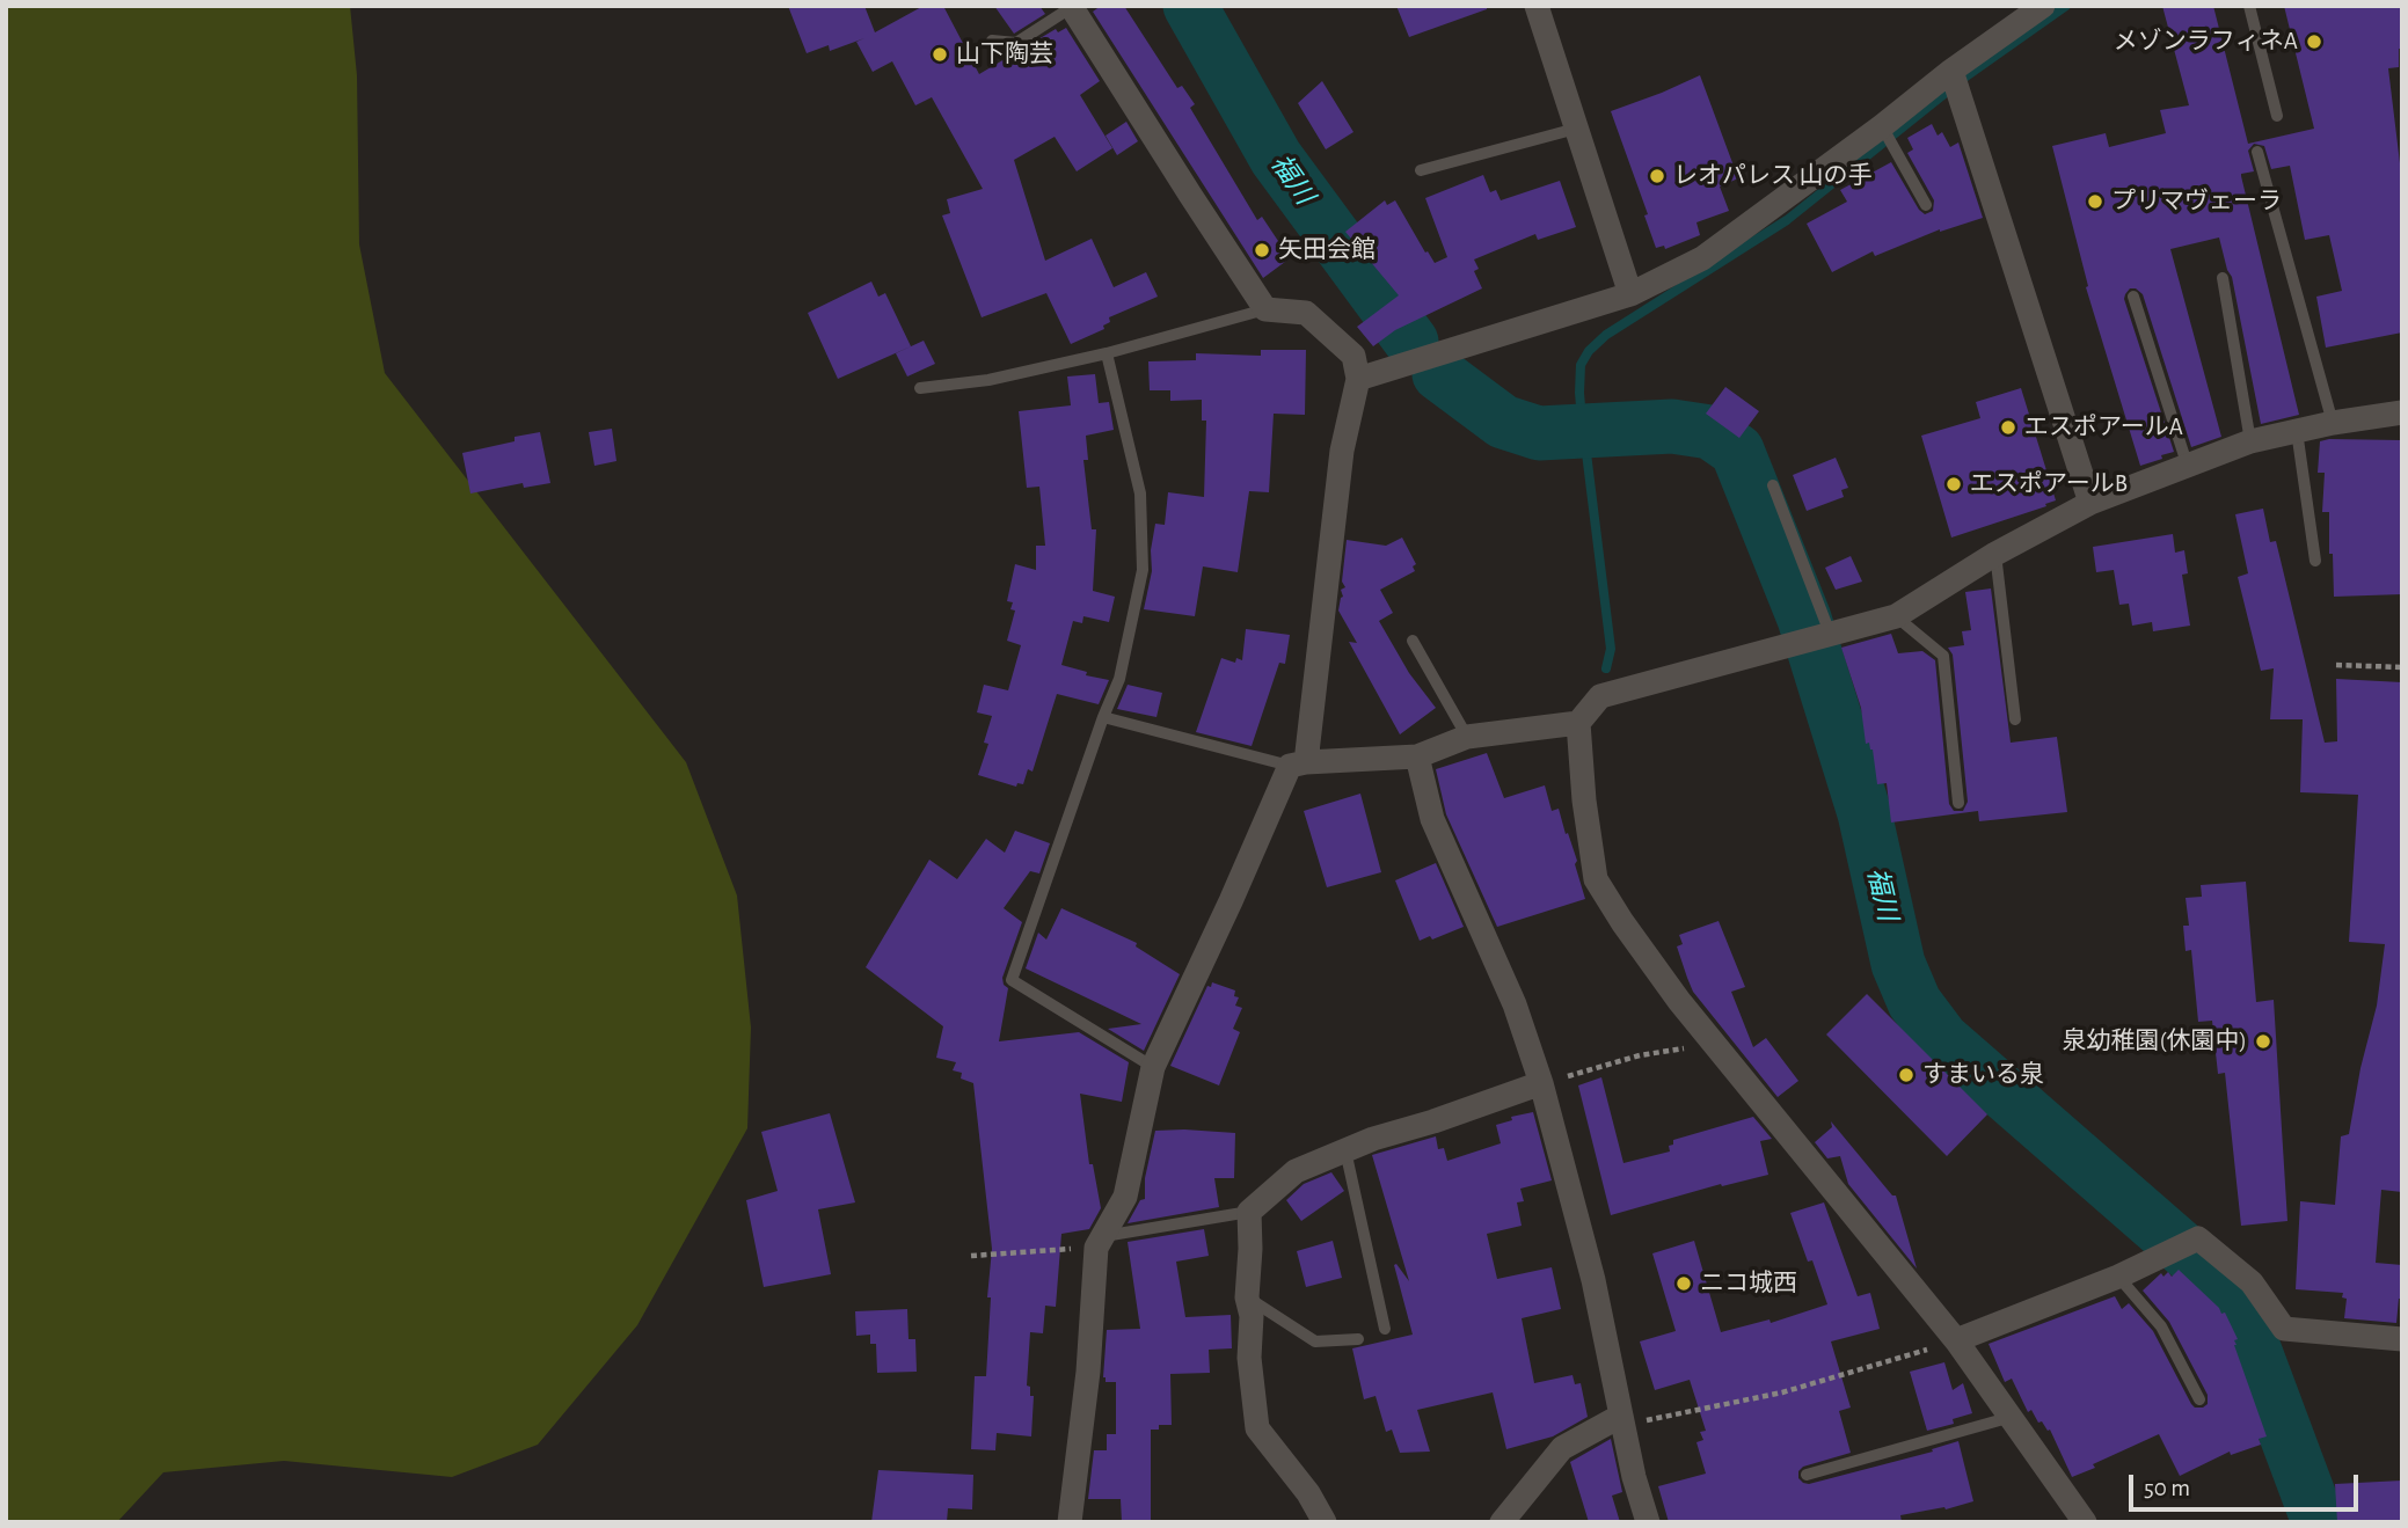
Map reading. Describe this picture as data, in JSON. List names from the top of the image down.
{
  "water": ["福川"],
  "places": [
    "メゾンラフィネA",
    "山下陶芸",
    "レオパレス 山の手",
    "プリマヴェーラ",
    "矢田会館",
    "エスポアールA",
    "エスポアールB",
    "泉幼稚園(休園中)",
    "すまいる泉",
    "ニコ城西"
  ],
  "scale_bar": "50 m"
}
